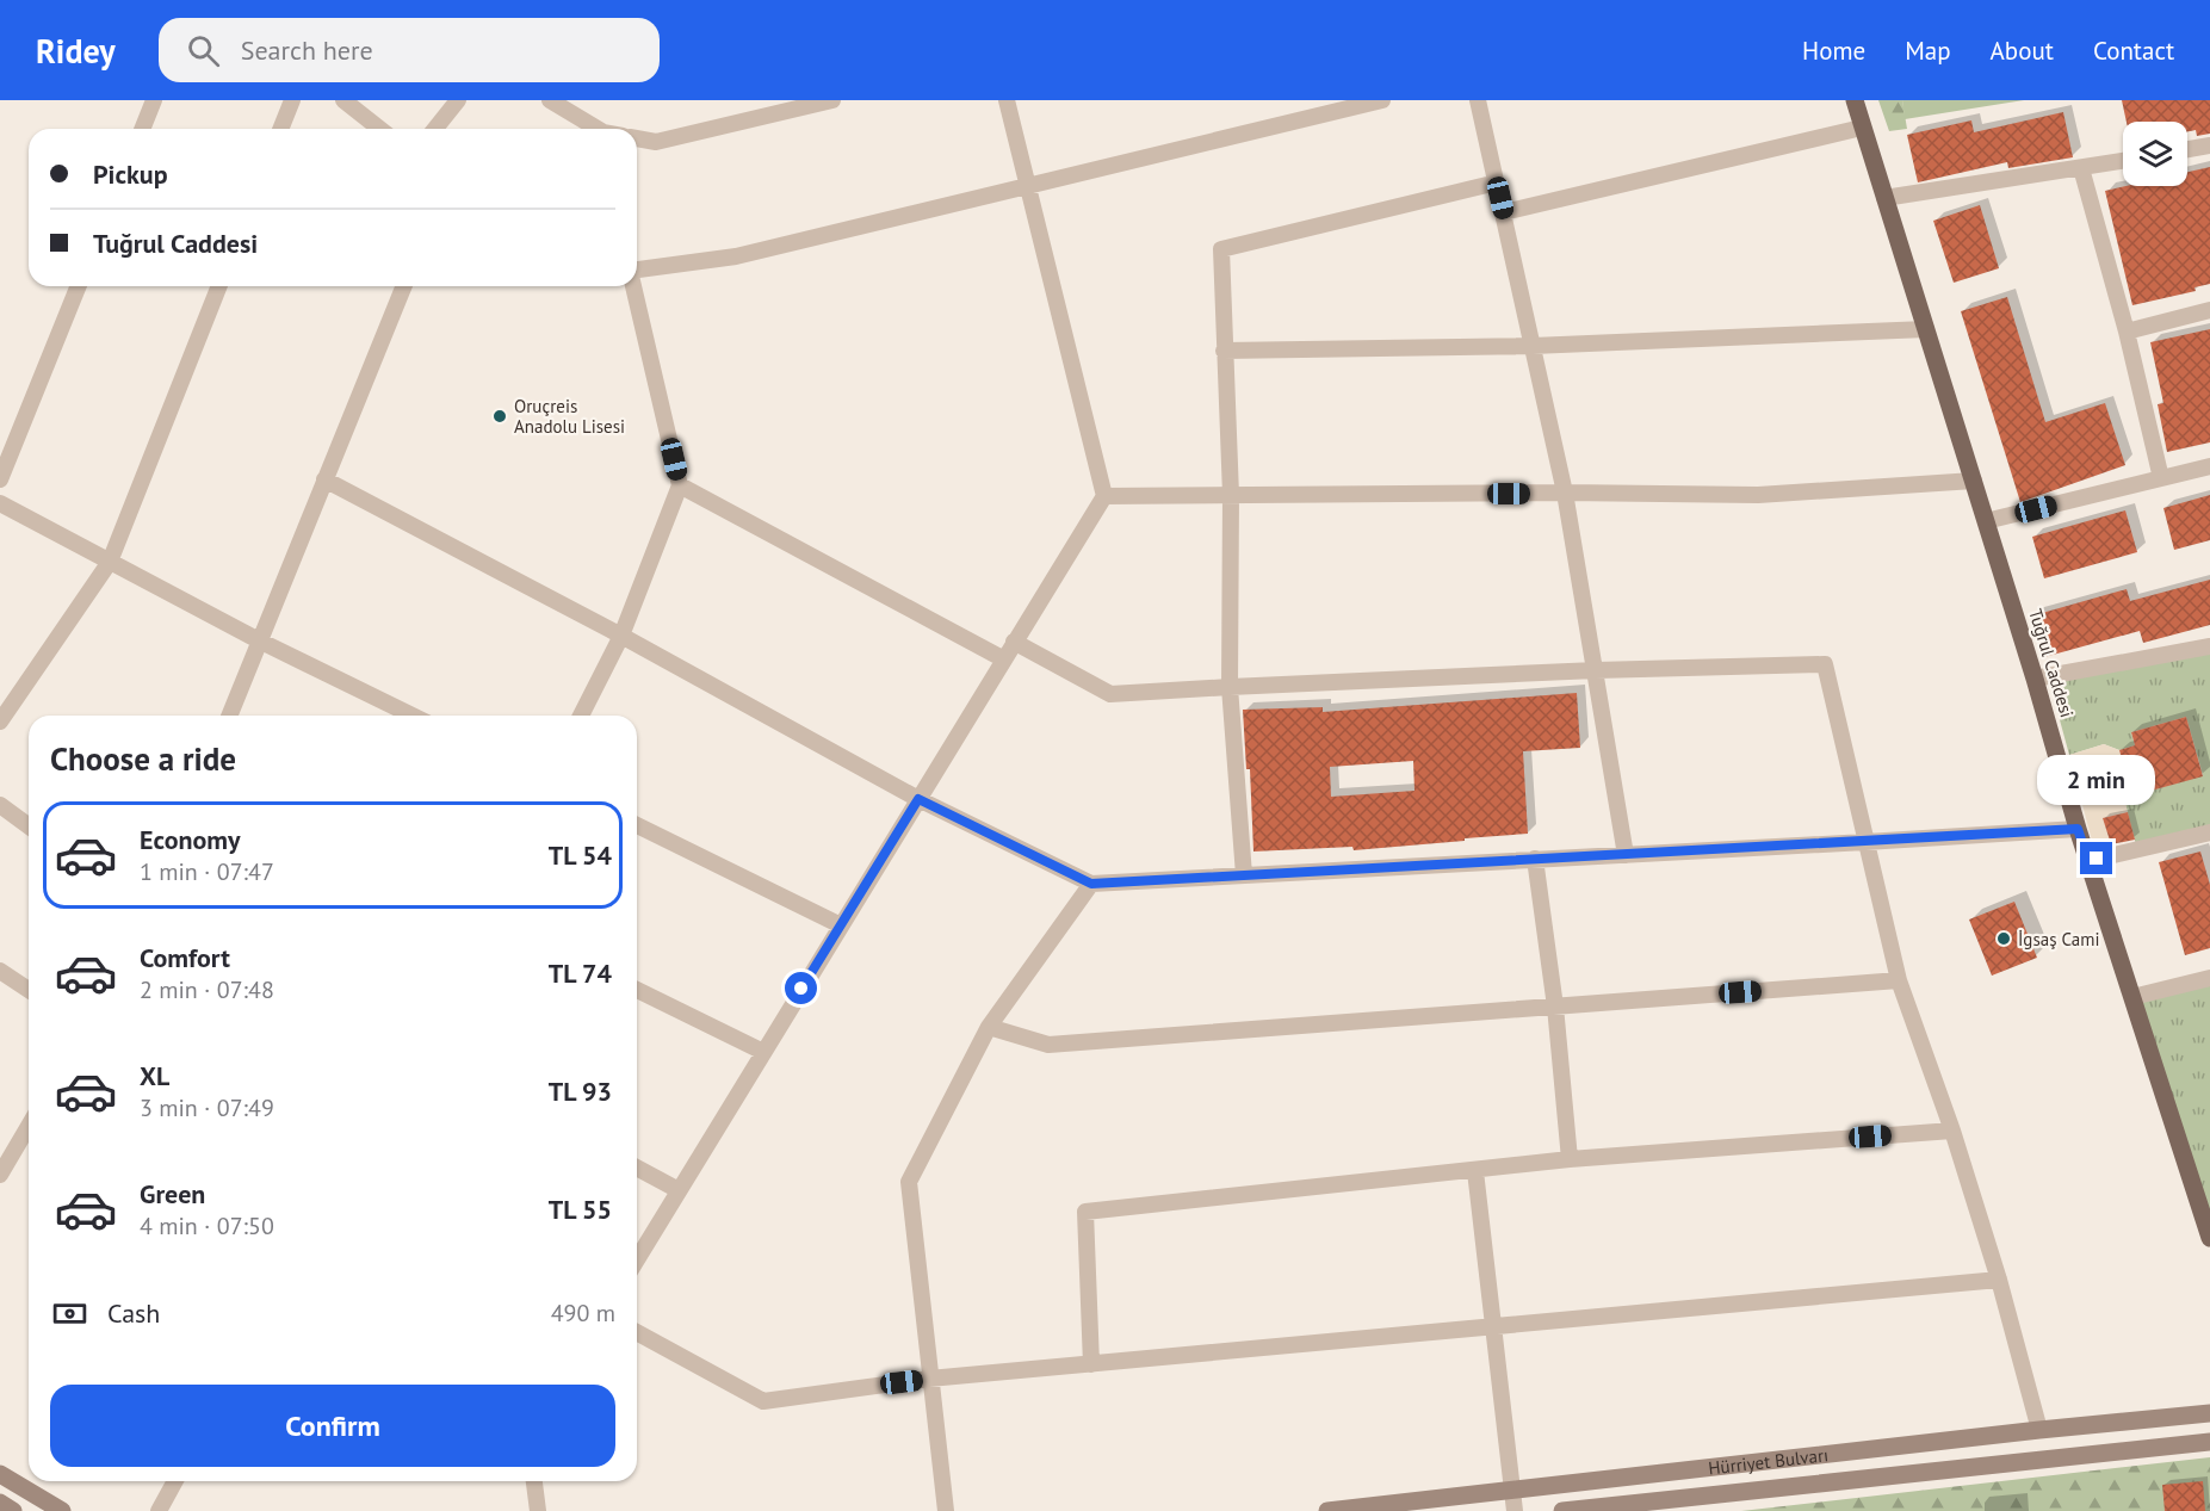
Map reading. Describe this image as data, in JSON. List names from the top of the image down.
{
  "streets": {
    "main road": ["Tuğrul Caddesi", "Hürriyet Bulvarı"]
  },
  "places": ["Oruçreis Anadolu Lisesi", "İgsaş Cami"],
  "page": {
    "header": "Ridey",
    "search": "Search here",
    "nav": [
      "Home",
      "Map",
      "About",
      "Contact"
    ],
    "banner": ["Pickup", "Tuğrul Caddesi"],
    "heading": "Choose a ride",
    "bubble": "2 min",
    "list": [
      {
        "name": "Economy",
        "note": "1 min · 07:47",
        "value": "TL 54"
      },
      {
        "name": "Comfort",
        "note": "2 min · 07:48",
        "value": "TL 74"
      },
      {
        "name": "XL",
        "note": "3 min · 07:49",
        "value": "TL 93"
      },
      {
        "name": "Green",
        "note": "4 min · 07:50",
        "value": "TL 55"
      }
    ],
    "pay": ["Cash", "490 m"],
    "buttons": "Confirm"
  }
}
